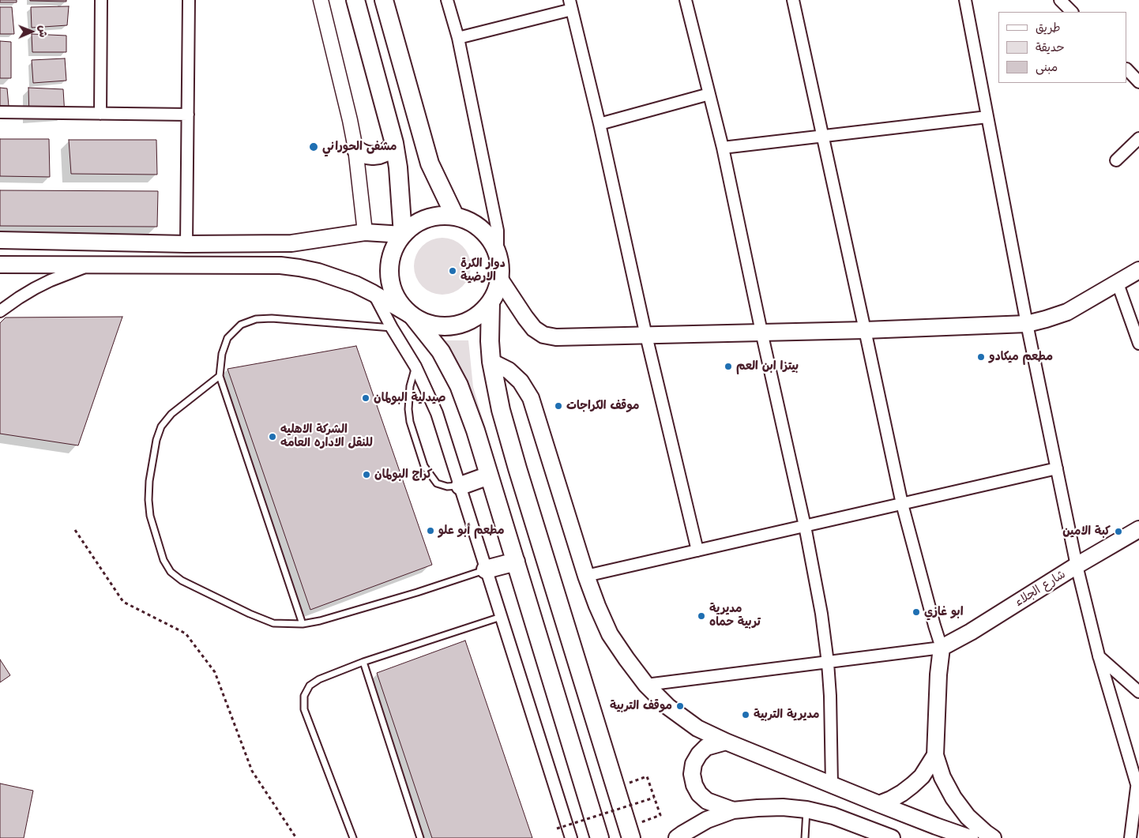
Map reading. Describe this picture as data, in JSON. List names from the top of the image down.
{
  "streets": {
    "main road": ["شارع الجلاء"]
  },
  "places": [
    "مشفى الحوراني",
    "دوار الكرة الارضية",
    "مطعم ميكادو",
    "بيتزا ابن العم",
    "صيدلية البولمان",
    "موقف الكراجات",
    "الشركة الاهليه للنقل الاداره العامه",
    "كراج البولمان",
    "مطعم أبو علو",
    "كبة الامين",
    "ابو غازي",
    "مديرية تربية حماه",
    "موقف التربية",
    "مديرية التربية"
  ],
  "legend": ["طريق", "حديقة", "مبنى"],
  "north": "right"
}
